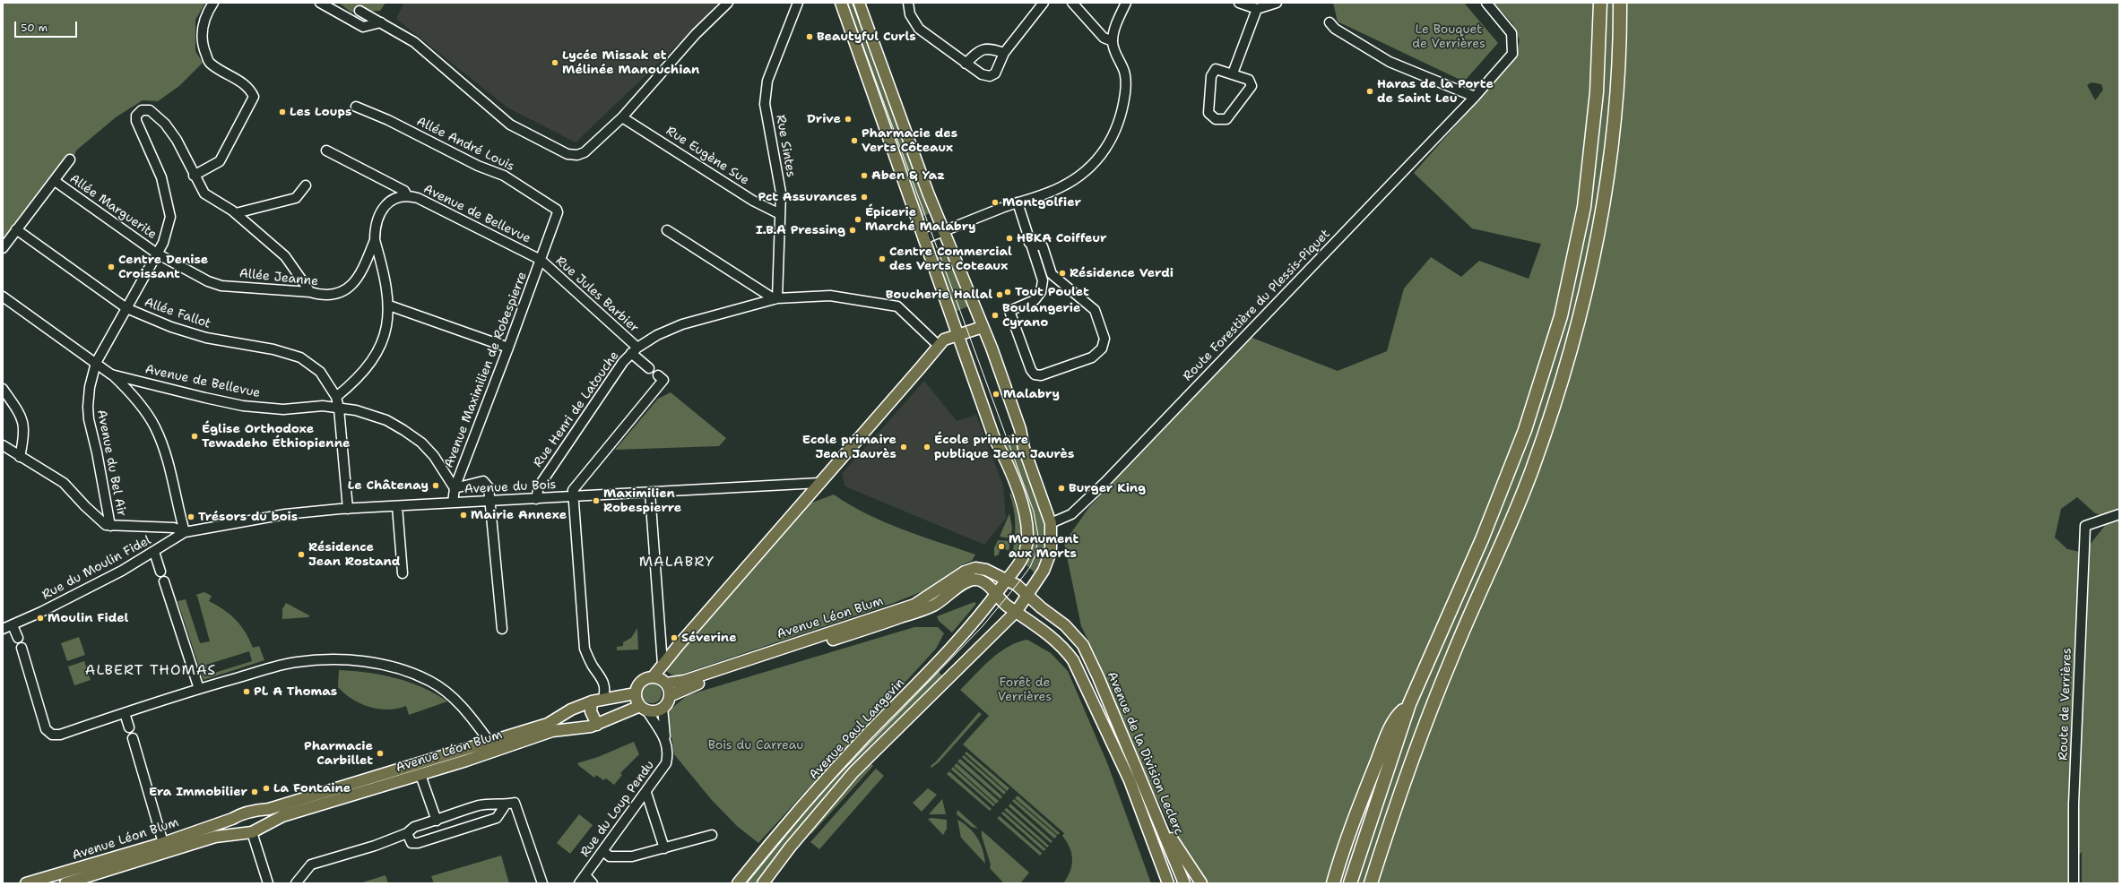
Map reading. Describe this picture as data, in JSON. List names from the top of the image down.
{
  "streets": {
    "main road": ["Avenue Léon Blum", "Avenue Paul Langevin", "Avenue de la Division Leclerc"],
    "street": [
      "Allée André Louis",
      "Rue Sintes",
      "Rue Eugène Sue",
      "Allée Marguerite",
      "Avenue de Bellevue",
      "Allée Jeanne",
      "Rue Jules Barbier",
      "Route Forestière du Plessis-Piquet",
      "Allée Fallot",
      "Avenue Maximilien de Robespierre",
      "Rue Henri de Latouche",
      "Avenue du Bel Air",
      "Avenue du Bois",
      "Rue du Moulin Fidel",
      "Route de Verrières",
      "Rue du Loup Pendu"
    ]
  },
  "crossings": [
    ["Allée André Louis", "Avenue de Bellevue"],
    ["Rue Sintes", "Rue Eugène Sue"],
    ["Rue Sintes", "Rue Henri de Latouche"],
    ["Allée Marguerite", "Allée Jeanne"],
    ["Allée Marguerite", "Avenue du Bel Air"],
    ["Avenue de Bellevue", "Allée Jeanne"],
    ["Avenue de Bellevue", "Rue Jules Barbier"],
    ["Avenue de Bellevue", "Allée Fallot"],
    ["Avenue de Bellevue", "Avenue Maximilien de Robespierre"],
    ["Avenue de Bellevue", "Avenue du Bel Air"],
    ["Allée Jeanne", "Avenue du Bel Air"],
    ["Rue Jules Barbier", "Avenue Maximilien de Robespierre"],
    ["Rue Jules Barbier", "Rue Henri de Latouche"],
    ["Allée Fallot", "Avenue du Bel Air"],
    ["Avenue Maximilien de Robespierre", "Avenue du Bois"],
    ["Rue Henri de Latouche", "Avenue du Bois"],
    ["Avenue du Bois", "Rue du Moulin Fidel"],
    ["Avenue Léon Blum", "Avenue Paul Langevin"],
    ["Avenue Léon Blum", "Avenue de la Division Leclerc"],
    ["Avenue Léon Blum", "Rue du Loup Pendu"],
    ["Avenue Paul Langevin", "Avenue de la Division Leclerc"]
  ],
  "districts": ["MALABRY", "ALBERT THOMAS"],
  "parks": ["Le Bouquet de Verrières", "Forêt de Verrières", "Bois du Carreau"],
  "places": [
    "Beautyful Curls",
    "Lycée Missak et Mélinée Manouchian",
    "Haras de la Porte de Saint Leu",
    "Les Loups",
    "Drive",
    "Pharmacie des Verts Côteaux",
    "Aben & Yaz",
    "Pct Assurances",
    "Montgolfier",
    "Épicerie Marché Malabry",
    "I.B.A Pressing",
    "HBKA Coiffeur",
    "Centre Commercial des Verts Coteaux",
    "Centre Denise Croissant",
    "Résidence Verdi",
    "Tout Poulet",
    "Boucherie Hallal",
    "Boulangerie Cyrano",
    "Malabry",
    "Église Orthodoxe Tewadeho Éthiopienne",
    "Ecole primaire Jean Jaurès",
    "École primaire publique Jean Jaurès",
    "Le Châtenay",
    "Burger King",
    "Maximilien Robespierre",
    "Mairie Annexe",
    "Trésors du bois",
    "Monument aux Morts",
    "Résidence Jean Rostand",
    "Moulin Fidel",
    "Séverine",
    "PL A Thomas",
    "Pharmacie Carbillet",
    "La Fontaine",
    "Era Immobilier"
  ],
  "scale_bar": "50 m"
}
